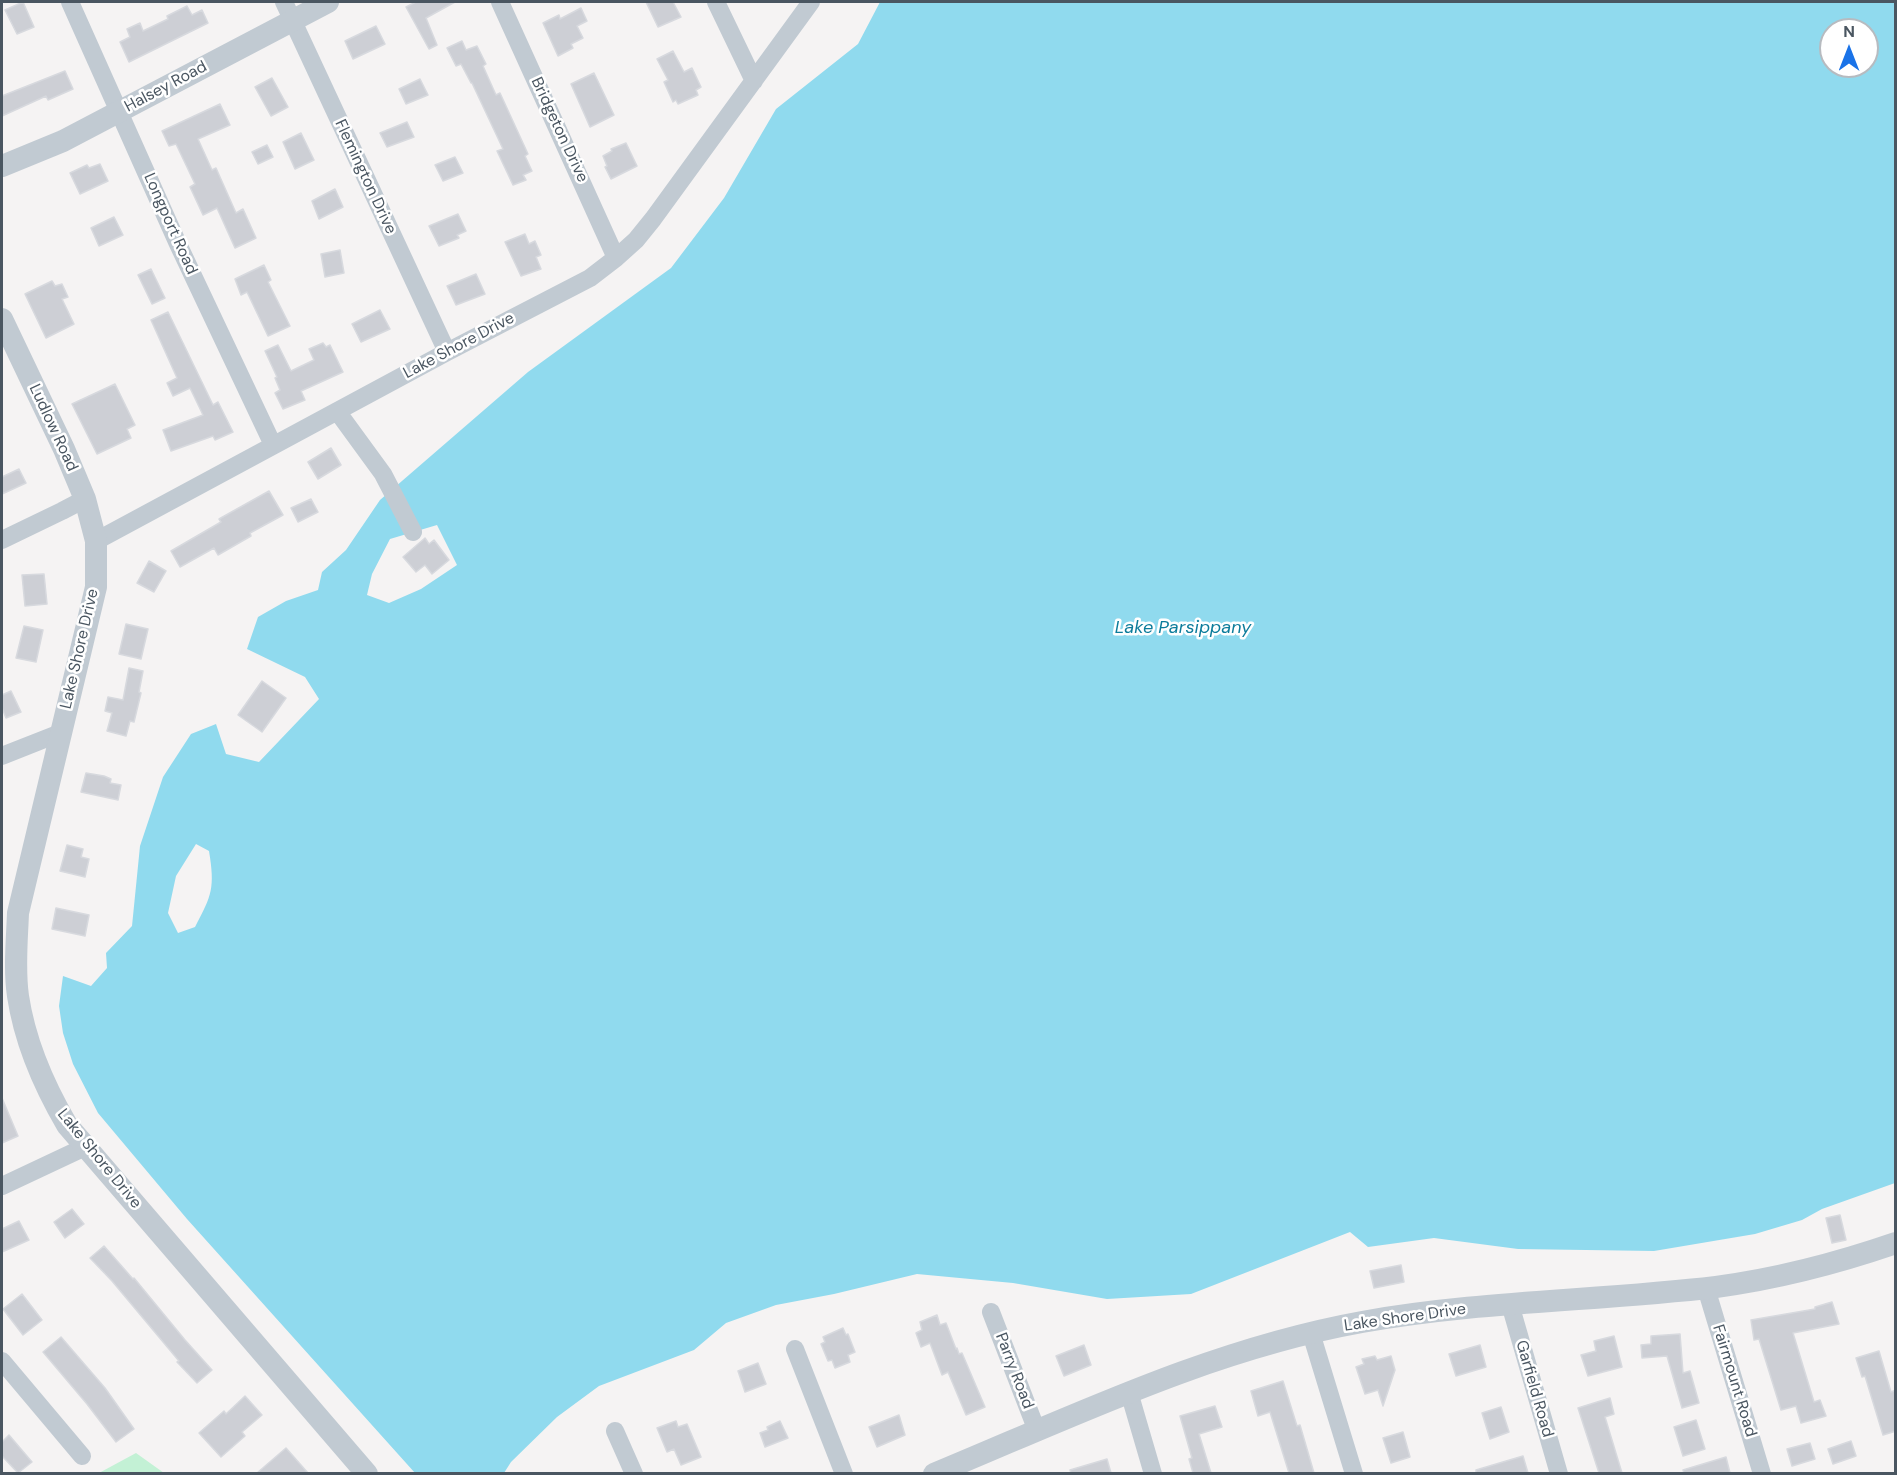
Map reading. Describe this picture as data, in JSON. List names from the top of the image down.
{
  "streets": {
    "street": [
      "Halsey Road",
      "Bridgeton Drive",
      "Flemington Drive",
      "Longport Road",
      "Lake Shore Drive",
      "Ludlow Road",
      "Parry Road",
      "Fairmount Road",
      "Garfield Road"
    ]
  },
  "crossings": [
    ["Halsey Road", "Flemington Drive"],
    ["Halsey Road", "Longport Road"],
    ["Bridgeton Drive", "Lake Shore Drive"],
    ["Flemington Drive", "Lake Shore Drive"],
    ["Longport Road", "Lake Shore Drive"],
    ["Lake Shore Drive", "Ludlow Road"],
    ["Lake Shore Drive", "Parry Road"],
    ["Lake Shore Drive", "Fairmount Road"],
    ["Lake Shore Drive", "Garfield Road"]
  ],
  "water": ["Lake Parsippany"],
  "north": "top"
}
